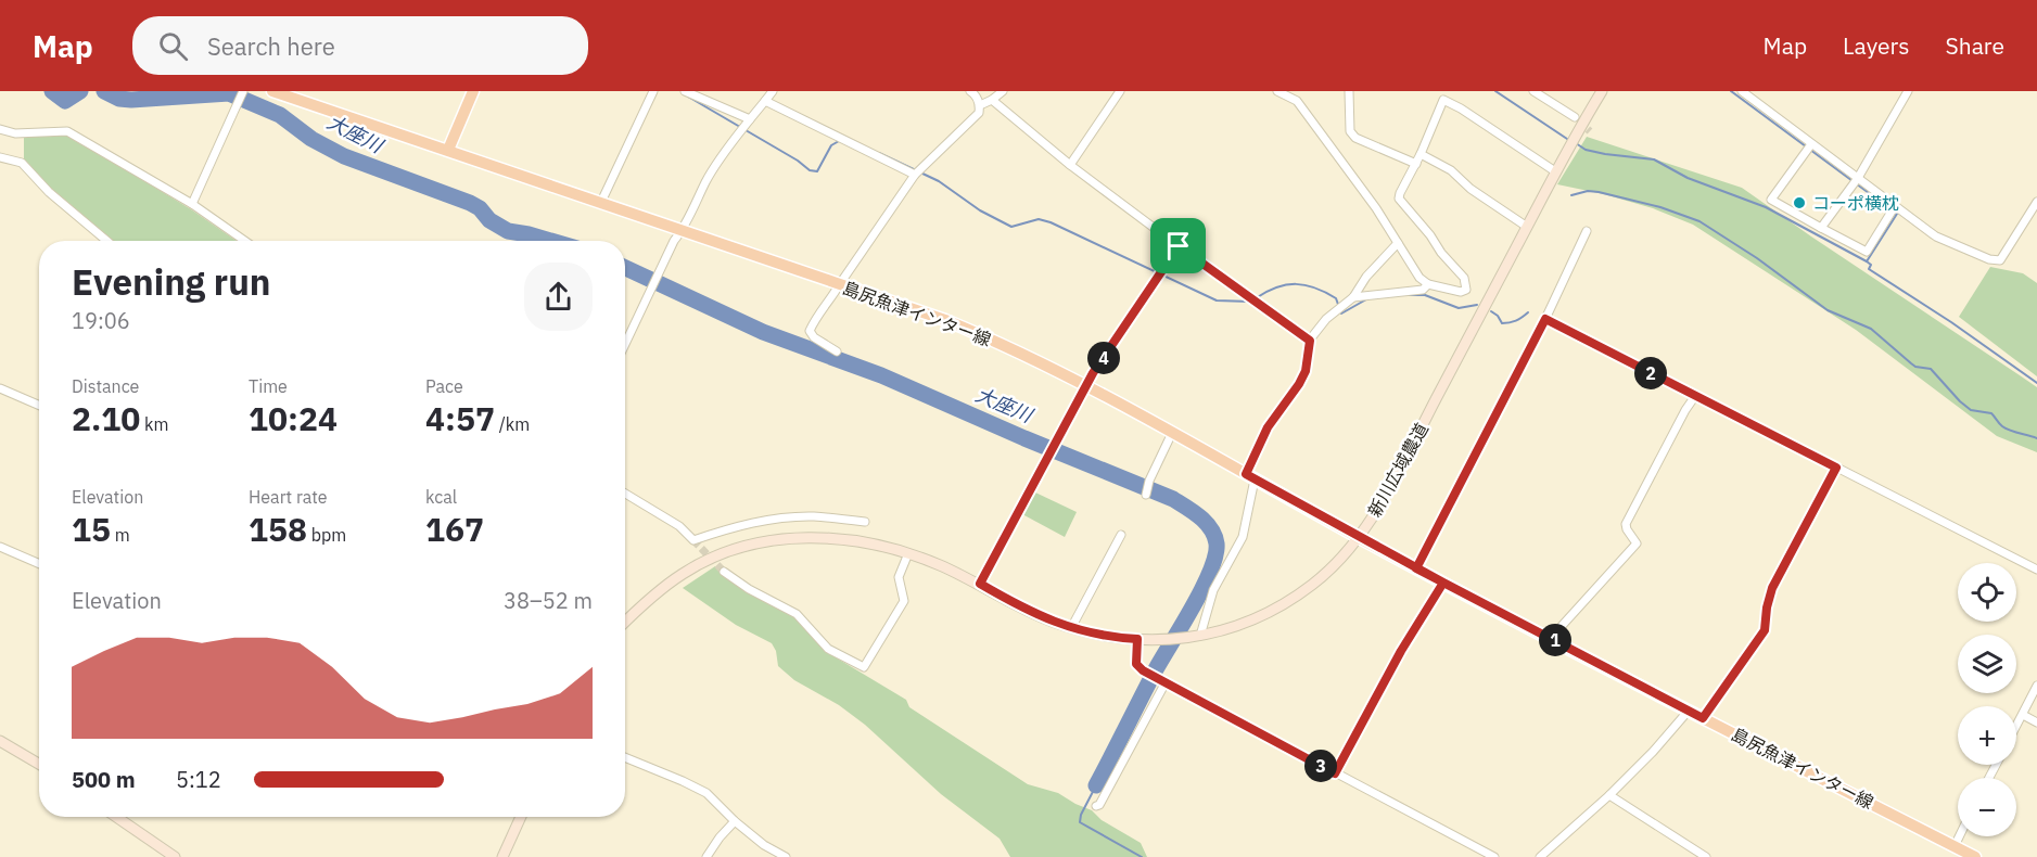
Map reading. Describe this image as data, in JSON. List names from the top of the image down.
{
  "streets": {
    "main road": ["島尻魚津インター線"],
    "street": ["新川広域農道"]
  },
  "crossings": [
    ["島尻魚津インター線", "新川広域農道"]
  ],
  "water": ["大座川"],
  "places": ["コーポ横枕"],
  "page": {
    "header": "Map",
    "search": "Search here",
    "nav": ["Map", "Layers", "Share"],
    "heading": ["Evening run", "19:06"],
    "pins": [
      "4",
      "2",
      "1",
      "3"
    ],
    "stats": [
      ["Distance", "2.10 km"],
      ["Time", "10:24"],
      ["Pace", "4:57 /km"],
      ["Elevation", "15 m"],
      ["Heart rate", "158 bpm"],
      ["kcal", "167"]
    ],
    "map_buttons": ["+", "−"],
    "chart": ["Elevation", "38–52 m"],
    "list": [
      {
        "name": "500 m",
        "note": "5:12"
      }
    ]
  }
}
